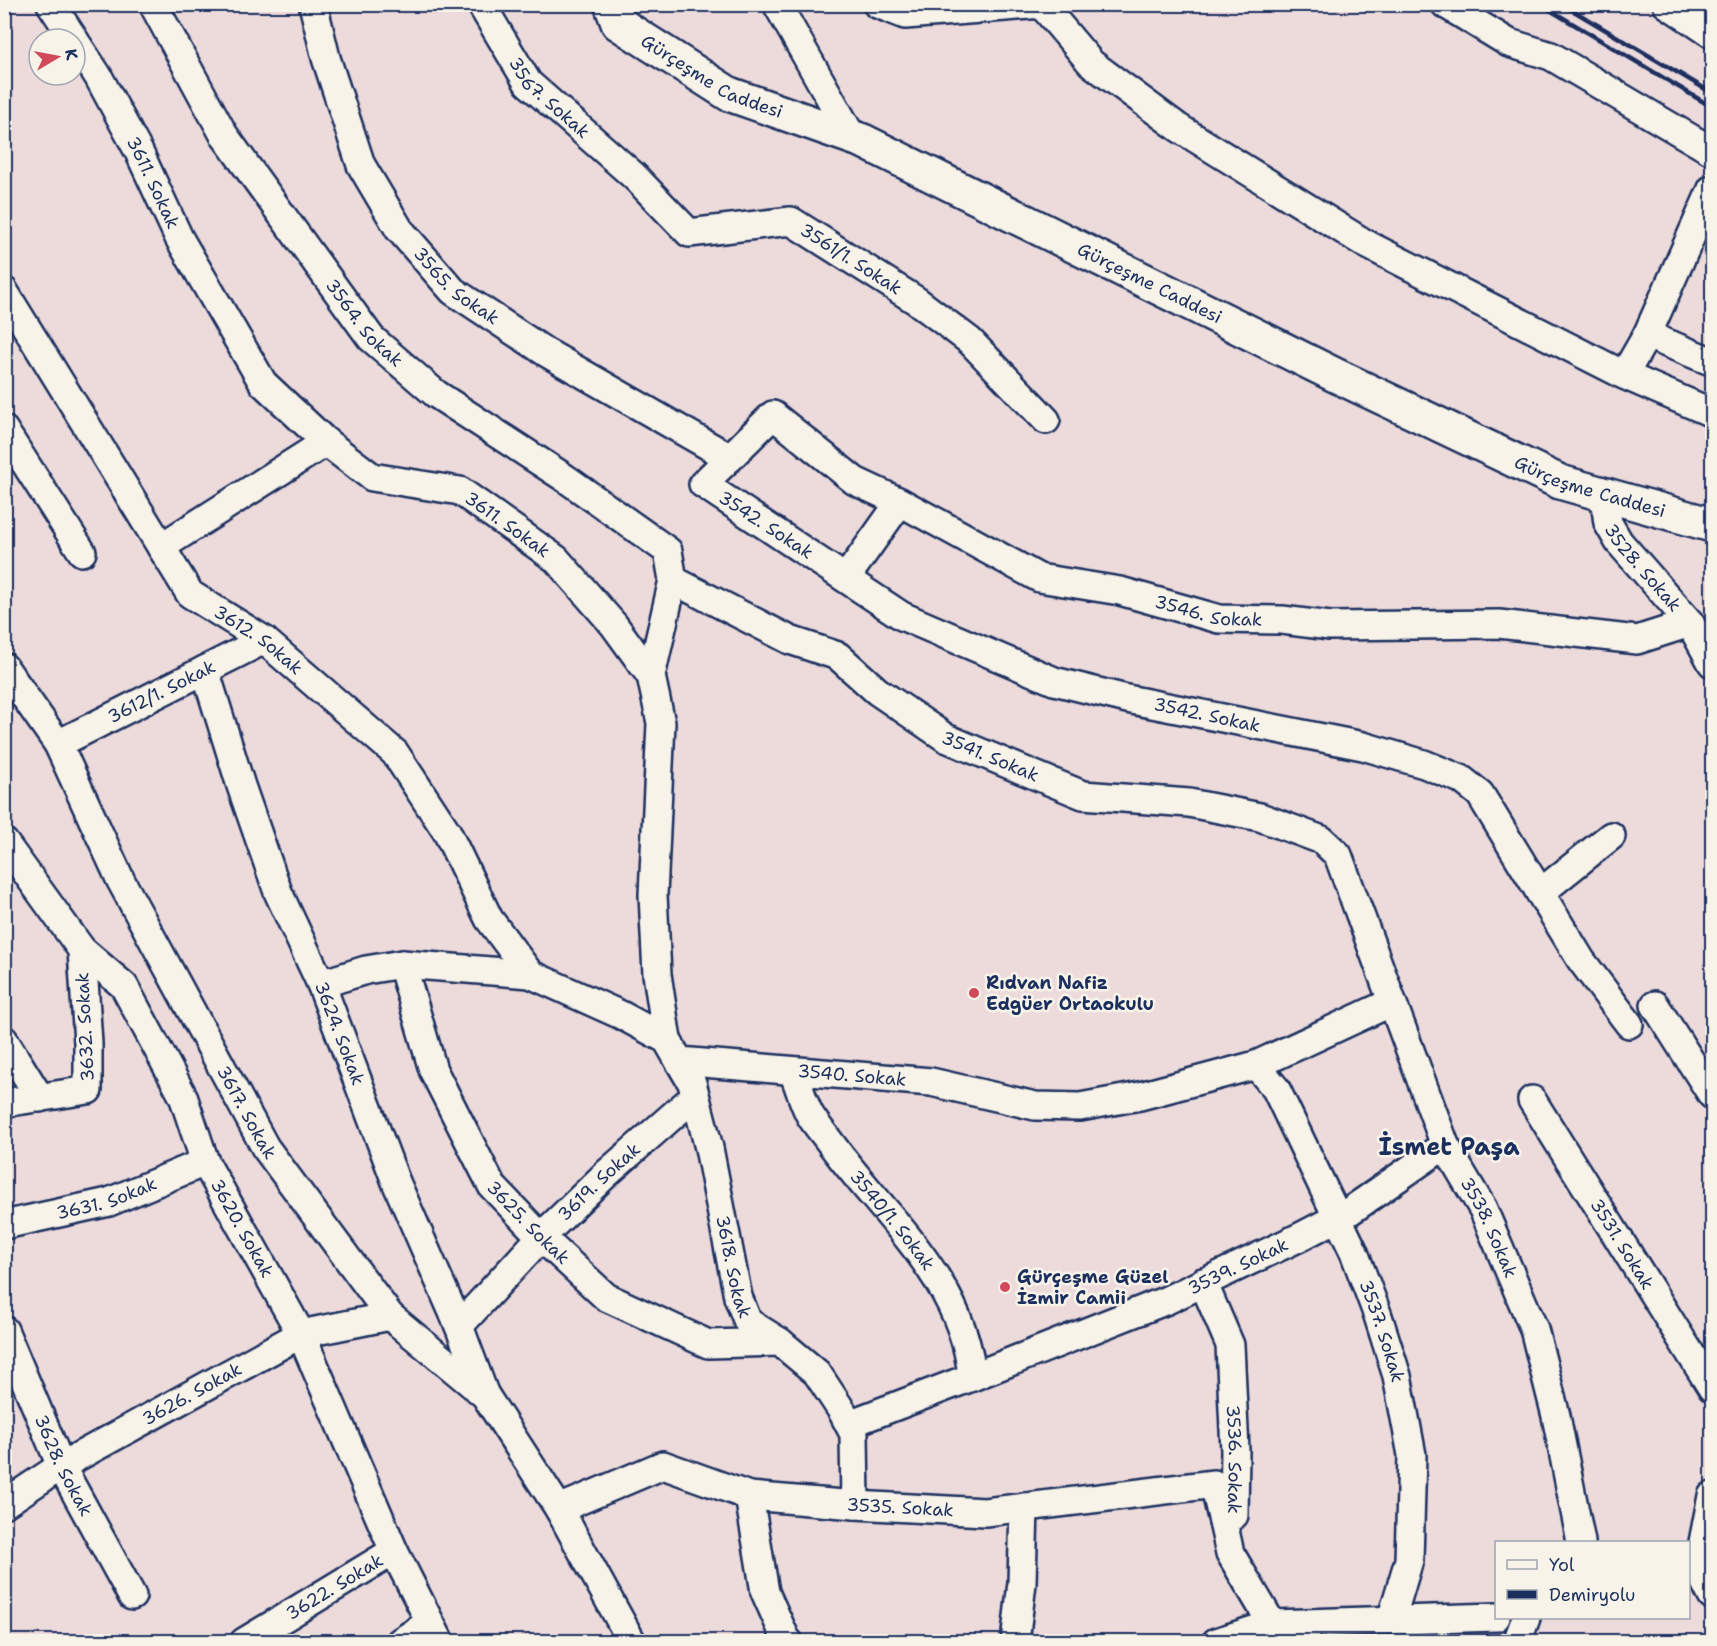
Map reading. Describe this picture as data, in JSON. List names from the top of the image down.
{
  "streets": {
    "main road": ["Gürçeşme Caddesi"],
    "street": [
      "3567. Sokak",
      "3611. Sokak",
      "3561/1. Sokak",
      "3565. Sokak",
      "3564. Sokak",
      "3542. Sokak",
      "3528. Sokak",
      "3546. Sokak",
      "3612. Sokak",
      "3612/1. Sokak",
      "3541. Sokak",
      "3632. Sokak",
      "3624. Sokak",
      "3540. Sokak",
      "3617. Sokak",
      "3619. Sokak",
      "3631. Sokak",
      "3625. Sokak",
      "3540/1. Sokak",
      "3620. Sokak",
      "3538. Sokak",
      "3531. Sokak",
      "3618. Sokak",
      "3539. Sokak",
      "3537. Sokak",
      "3626. Sokak",
      "3536. Sokak",
      "3628. Sokak",
      "3535. Sokak",
      "3622. Sokak"
    ]
  },
  "crossings": [
    ["Gürçeşme Caddesi", "3528. Sokak"],
    ["3567. Sokak", "3561/1. Sokak"],
    ["3611. Sokak", "3540. Sokak"],
    ["3611. Sokak", "3618. Sokak"],
    ["3565. Sokak", "3542. Sokak"],
    ["3565. Sokak", "3546. Sokak"],
    ["3564. Sokak", "3541. Sokak"],
    ["3542. Sokak", "3546. Sokak"],
    ["3528. Sokak", "3546. Sokak"],
    ["3612. Sokak", "3612/1. Sokak"],
    ["3612. Sokak", "3540. Sokak"],
    ["3612/1. Sokak", "3624. Sokak"],
    ["3612/1. Sokak", "3617. Sokak"],
    ["3541. Sokak", "3538. Sokak"],
    ["3632. Sokak", "3620. Sokak"],
    ["3624. Sokak", "3540. Sokak"],
    ["3624. Sokak", "3617. Sokak"],
    ["3624. Sokak", "3619. Sokak"],
    ["3540. Sokak", "3625. Sokak"],
    ["3540. Sokak", "3540/1. Sokak"],
    ["3540. Sokak", "3538. Sokak"],
    ["3540. Sokak", "3618. Sokak"],
    ["3540. Sokak", "3537. Sokak"],
    ["3617. Sokak", "3626. Sokak"],
    ["3617. Sokak", "3535. Sokak"],
    ["3619. Sokak", "3625. Sokak"],
    ["3619. Sokak", "3618. Sokak"],
    ["3631. Sokak", "3620. Sokak"],
    ["3625. Sokak", "3618. Sokak"],
    ["3540/1. Sokak", "3539. Sokak"],
    ["3620. Sokak", "3626. Sokak"],
    ["3620. Sokak", "3622. Sokak"],
    ["3538. Sokak", "3539. Sokak"],
    ["3618. Sokak", "3539. Sokak"],
    ["3618. Sokak", "3535. Sokak"],
    ["3539. Sokak", "3537. Sokak"],
    ["3539. Sokak", "3536. Sokak"],
    ["3626. Sokak", "3628. Sokak"],
    ["3536. Sokak", "3535. Sokak"]
  ],
  "districts": ["İsmet Paşa"],
  "places": ["Rıdvan Nafiz Edgüer Ortaokulu", "Gürçeşme Güzel İzmir Camii"],
  "legend": ["Yol", "Demiryolu"],
  "north": "right"
}
